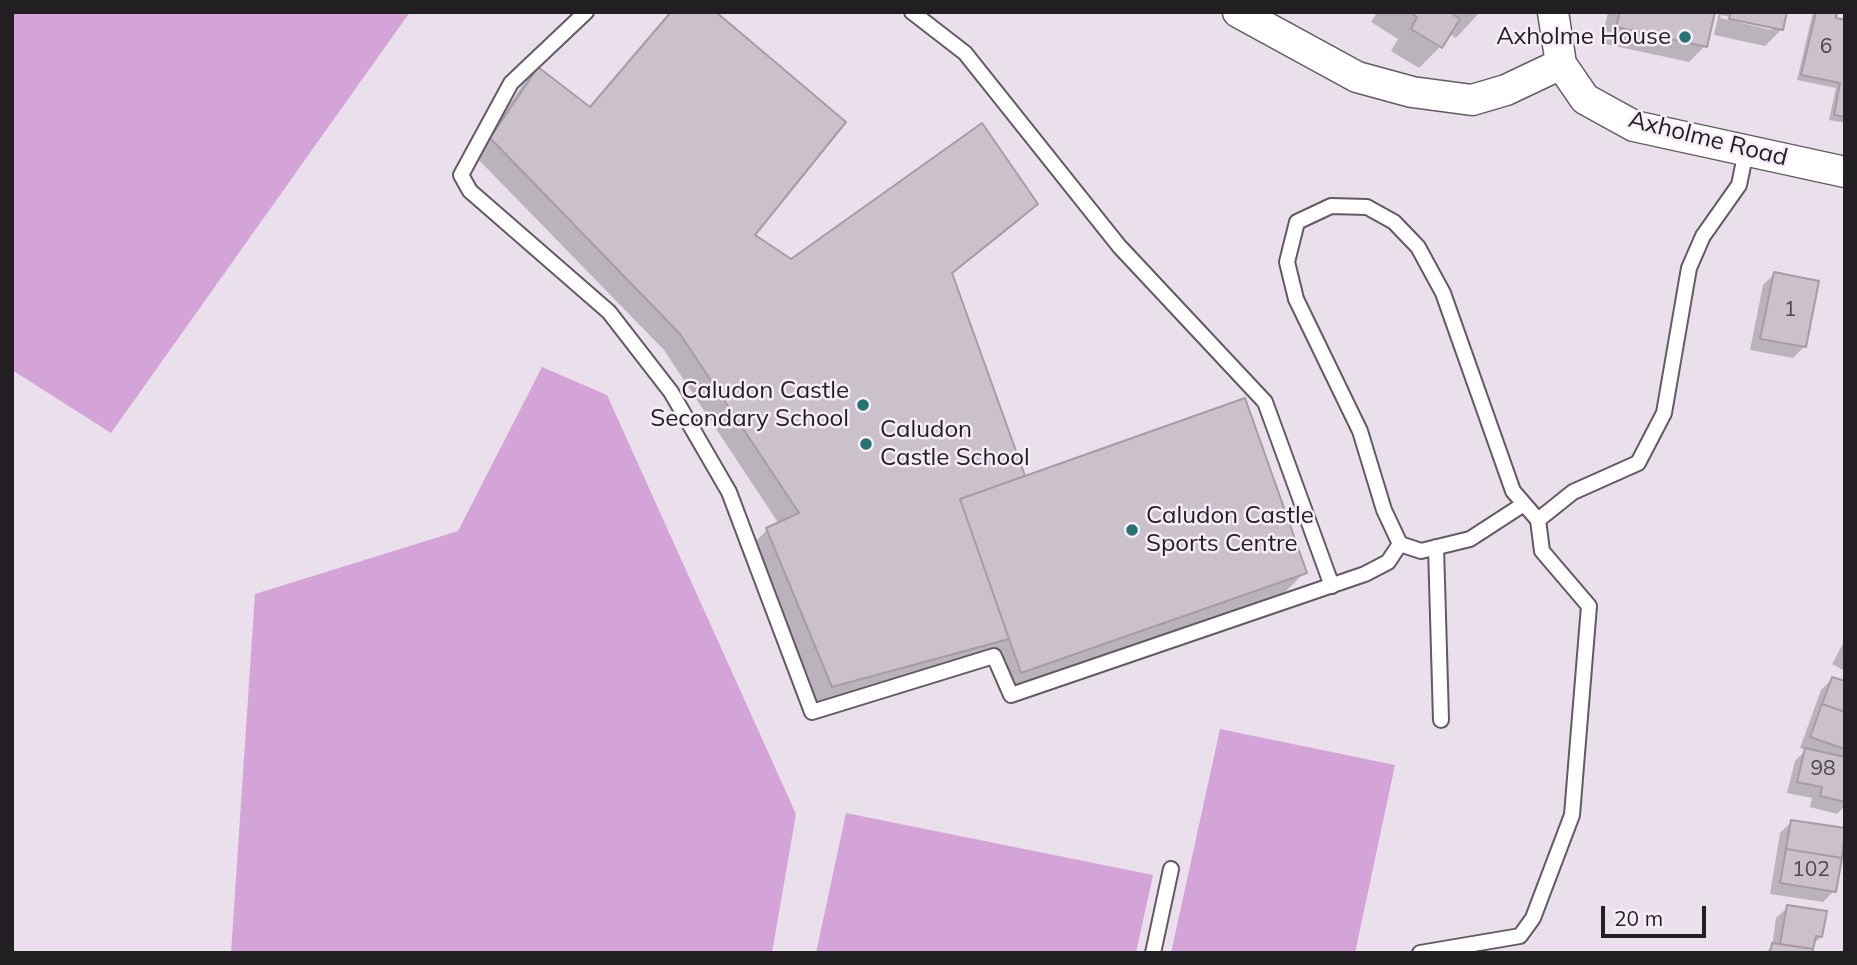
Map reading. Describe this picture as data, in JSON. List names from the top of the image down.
{
  "streets": {
    "street": ["Axholme Road"]
  },
  "places": [
    "Axholme House",
    "Caludon Castle Secondary School",
    "Caludon Castle School",
    "Caludon Castle Sports Centre"
  ],
  "house_numbers": [
    "6",
    "1",
    "98",
    "102"
  ],
  "scale_bar": "20 m"
}
